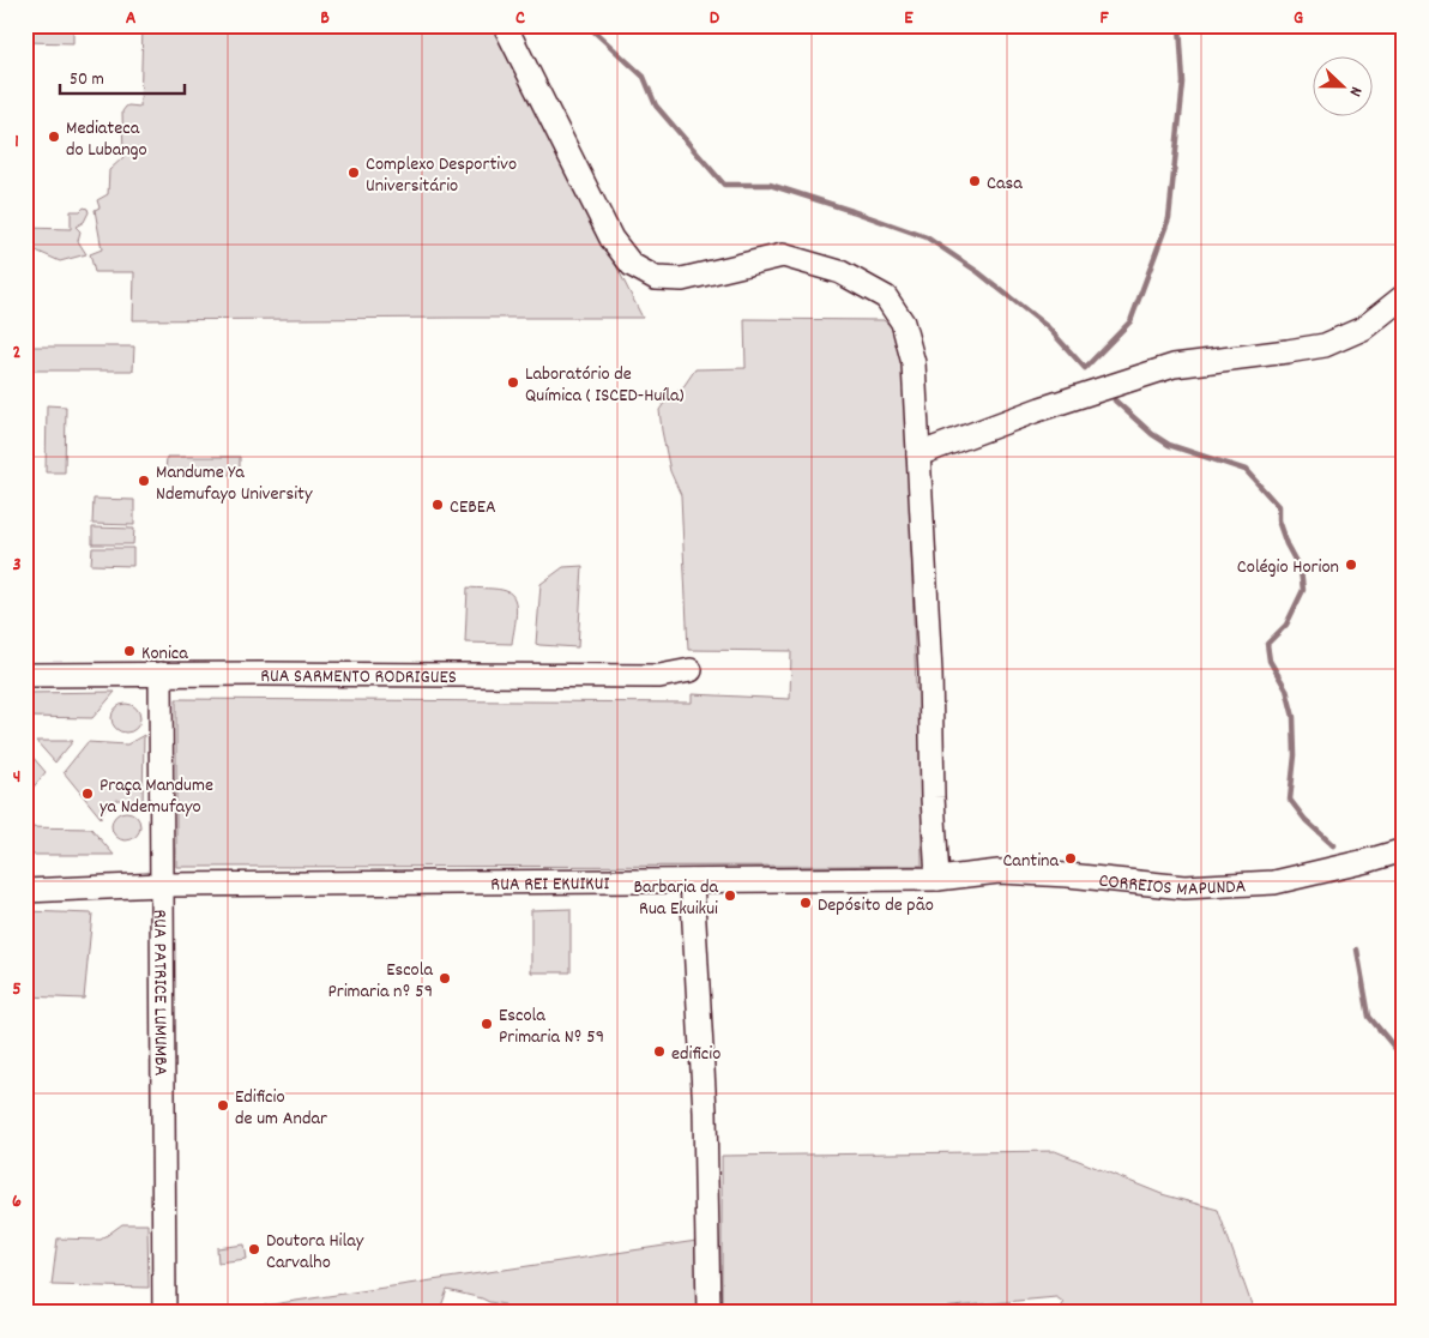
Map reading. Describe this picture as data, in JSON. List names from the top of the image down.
{
  "streets": {
    "street": [
      "RUA SARMENTO RODRIGUES",
      "CORREIOS MAPUNDA",
      "RUA REI EKUIKUI",
      "RUA PATRICE LUMUMBA"
    ]
  },
  "crossings": [
    ["RUA SARMENTO RODRIGUES", "RUA PATRICE LUMUMBA"],
    ["CORREIOS MAPUNDA", "RUA REI EKUIKUI"],
    ["RUA REI EKUIKUI", "RUA PATRICE LUMUMBA"]
  ],
  "places": [
    "Mediateca do Lubango",
    "Complexo Desportivo Universitário",
    "Casa",
    "Laboratório de Química ( ISCED-Huíla)",
    "Mandume Ya Ndemufayo University",
    "CEBEA",
    "Colégio Horion",
    "Konica",
    "Praça Mandume ya Ndemufayo",
    "Cantina",
    "Barbaria da Rua Ekuikui",
    "Depósito de pão",
    "Escola Primaria nº 59",
    "Escola Primaria Nº 59",
    "edificio",
    "Edificio de um Andar",
    "Doutora Hilay Carvalho"
  ],
  "scale_bar": "50 m",
  "north": "right",
  "grid": {
    "columns": [
      "A",
      "B",
      "C",
      "D",
      "E",
      "F",
      "G"
    ],
    "rows": [
      "1",
      "2",
      "3",
      "4",
      "5",
      "6"
    ]
  }
}
